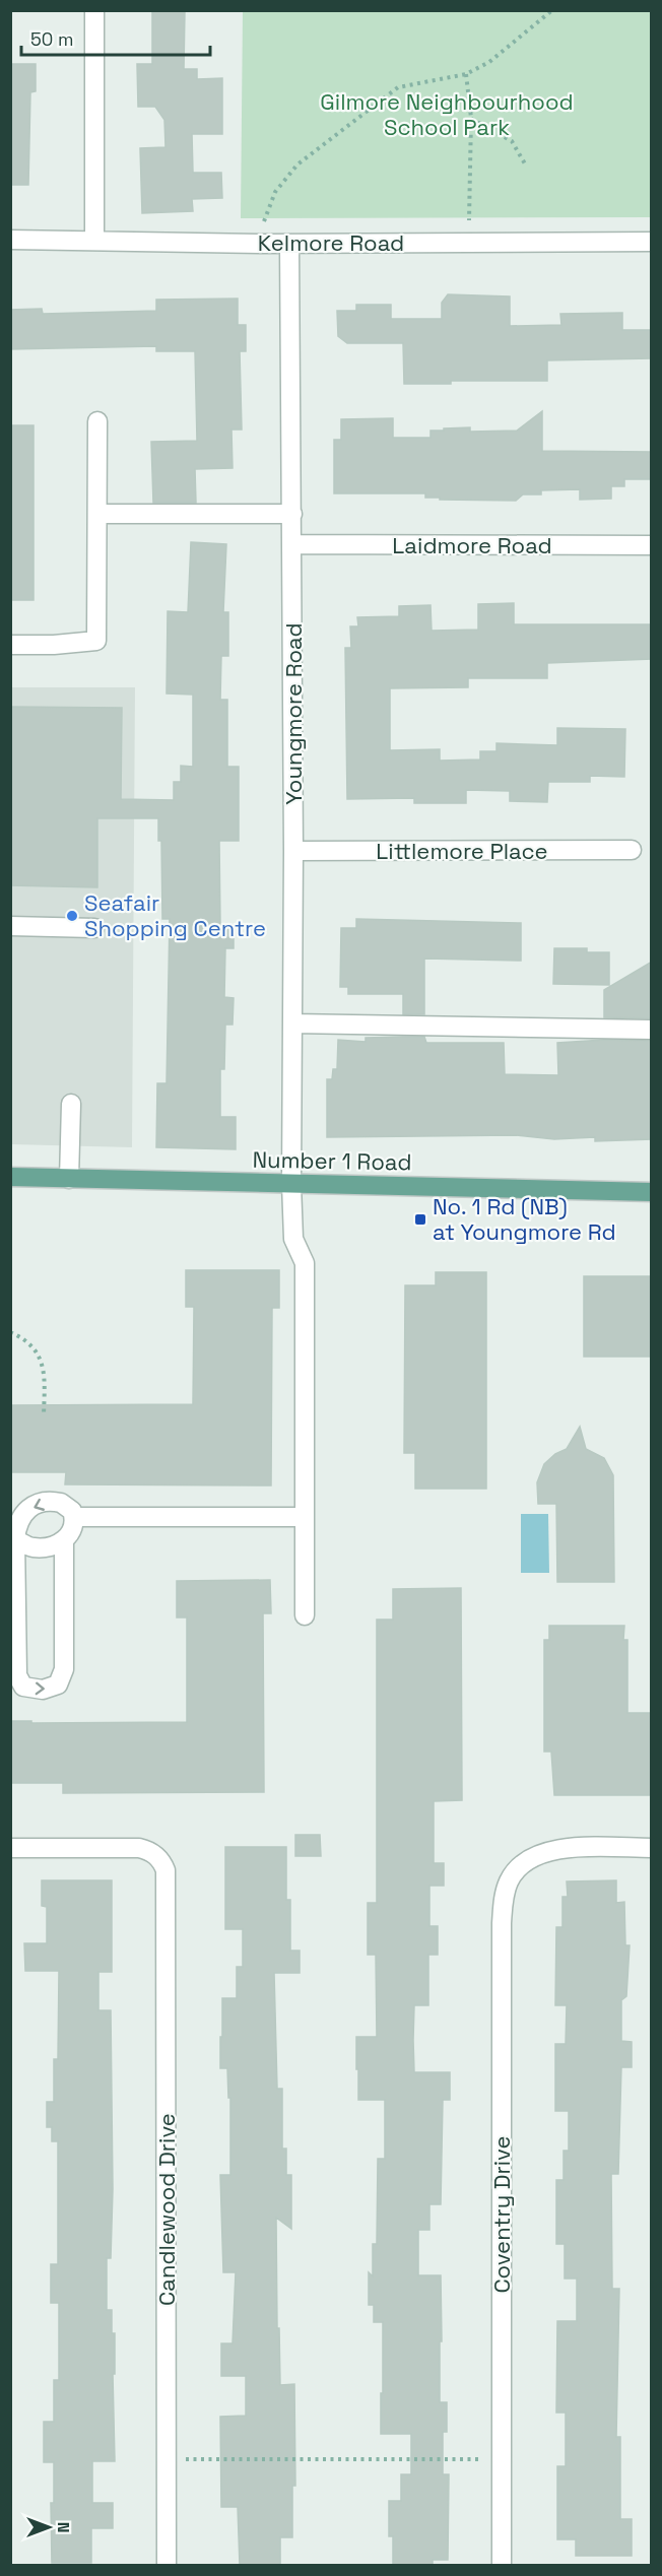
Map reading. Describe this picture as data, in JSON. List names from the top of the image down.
{
  "streets": {
    "main road": ["Number 1 Road"],
    "street": [
      "Kelmore Road",
      "Laidmore Road",
      "Youngmore Road",
      "Littlemore Place",
      "Candlewood Drive",
      "Coventry Drive"
    ]
  },
  "crossings": [
    ["Kelmore Road", "Youngmore Road"],
    ["Laidmore Road", "Youngmore Road"],
    ["Youngmore Road", "Littlemore Place"],
    ["Youngmore Road", "Number 1 Road"]
  ],
  "parks": ["Gilmore Neighbourhood School Park"],
  "places": {
    "other": ["Seafair Shopping Centre"],
    "transit": ["No. 1 Rd (NB) at Youngmore Rd"]
  },
  "scale_bar": "50 m",
  "north": "right"
}
